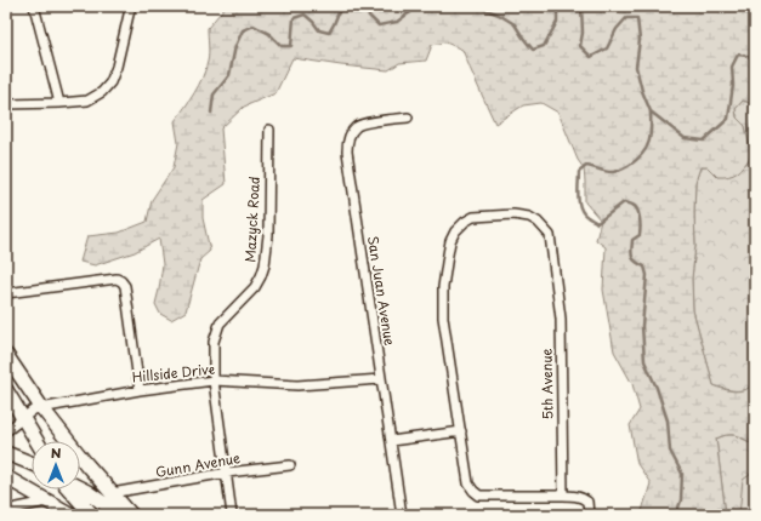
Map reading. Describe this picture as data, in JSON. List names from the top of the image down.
{
  "streets": {
    "street": [
      "Mazyck Road",
      "San Juan Avenue",
      "Hillside Drive",
      "5th Avenue",
      "Gunn Avenue"
    ]
  },
  "crossings": [
    ["Mazyck Road", "Hillside Drive"],
    ["Mazyck Road", "Gunn Avenue"],
    ["San Juan Avenue", "Hillside Drive"]
  ],
  "north": "top"
}
